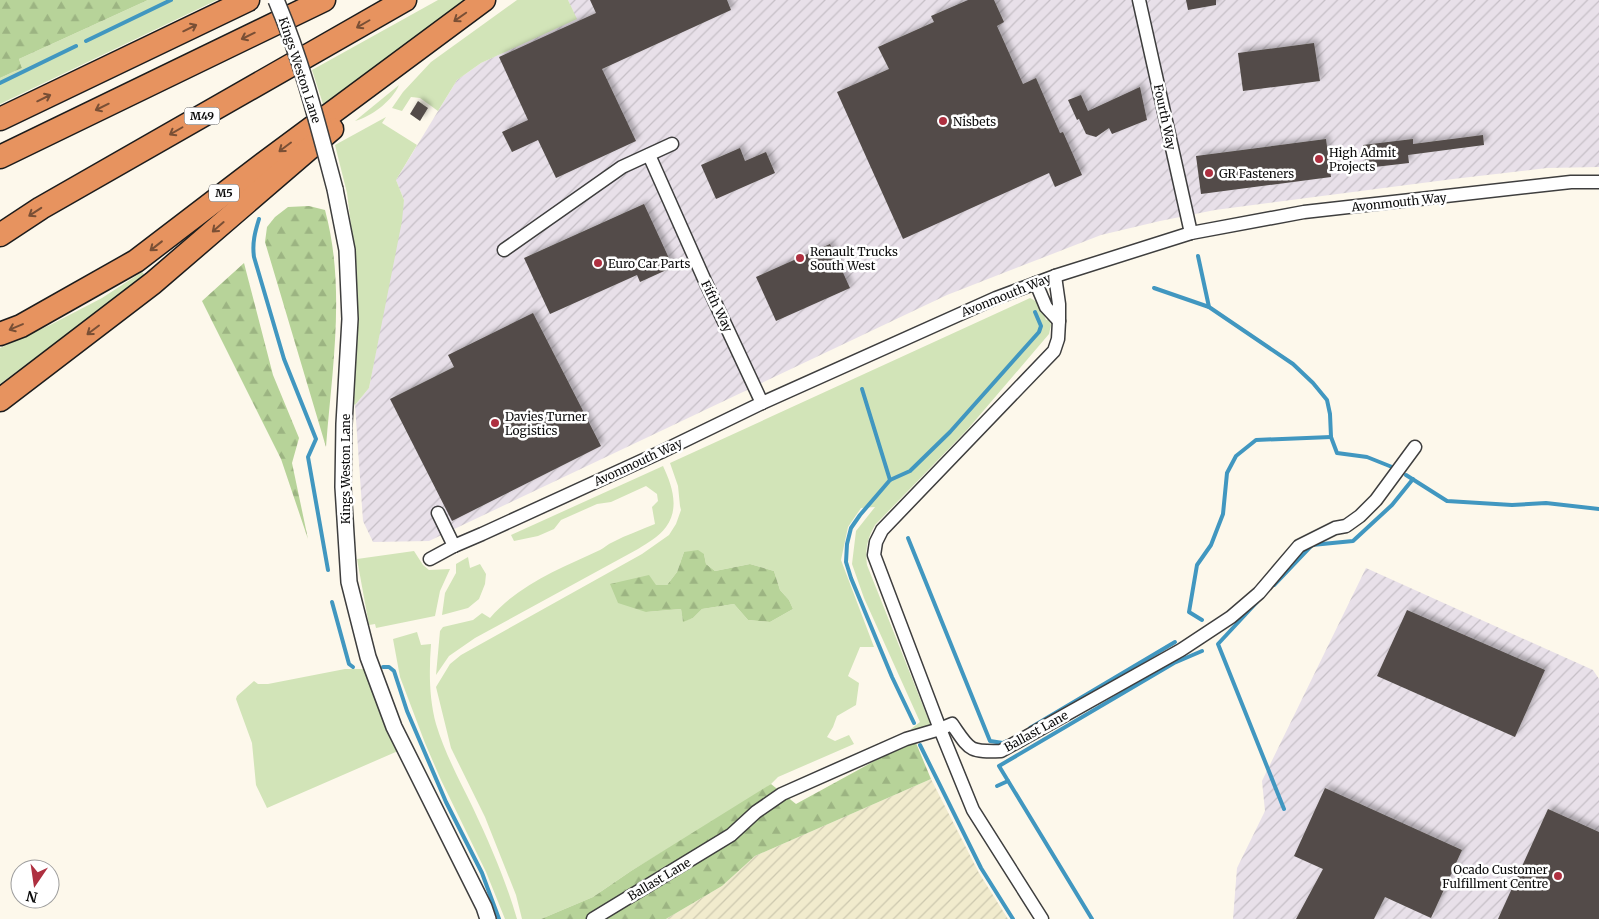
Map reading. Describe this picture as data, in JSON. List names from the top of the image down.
{
  "streets": {
    "highway": ["M49", "M5"],
    "street": [
      "Kings Weston Lane",
      "Fourth Way",
      "Avonmouth Way",
      "Fifth Way",
      "Ballast Lane"
    ]
  },
  "crossings": [
    ["Fourth Way", "Avonmouth Way"],
    ["Avonmouth Way", "Fifth Way"]
  ],
  "places": [
    "Nisbets",
    "High Admit Projects",
    "GR Fasteners",
    "Renault Trucks South West",
    "Euro Car Parts",
    "Davies Turner Logistics",
    "Ocado Customer Fulfillment Centre"
  ],
  "north": "bottom"
}
